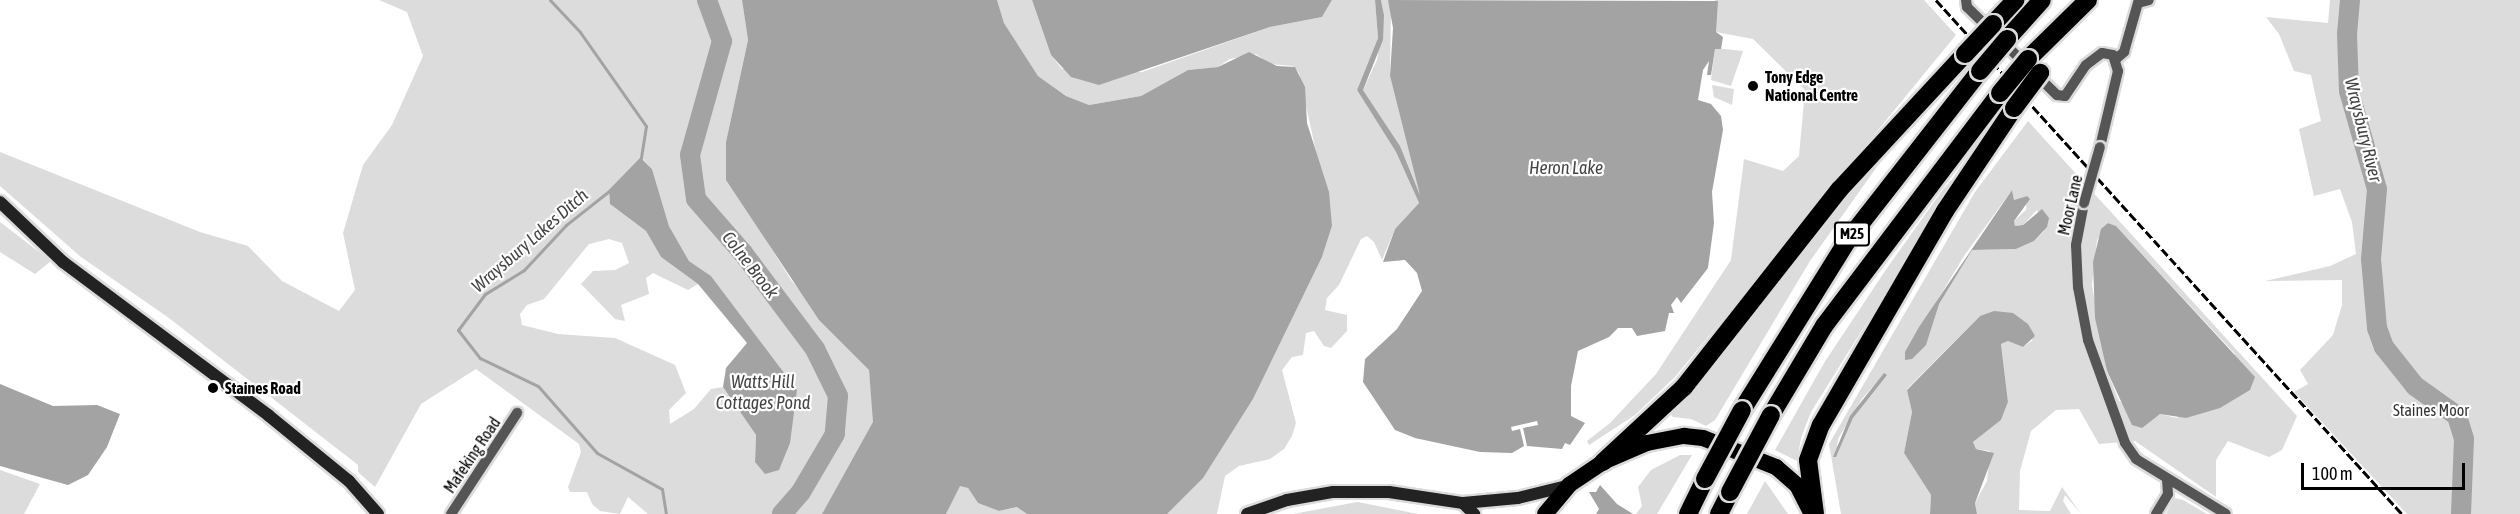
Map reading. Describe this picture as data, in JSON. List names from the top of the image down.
{
  "streets": {
    "highway": ["M25"],
    "street": ["Moor Lane", "Mafeking Road"]
  },
  "water": [
    "Wraysbury River",
    "Heron Lake",
    "Wraysbury Lakes Ditch",
    "Colne Brook",
    "Watts Hill Cottages Pond"
  ],
  "parks": ["Staines Moor"],
  "places": ["Tony Edge National Centre", "Staines Road"],
  "scale_bar": "100 m"
}
